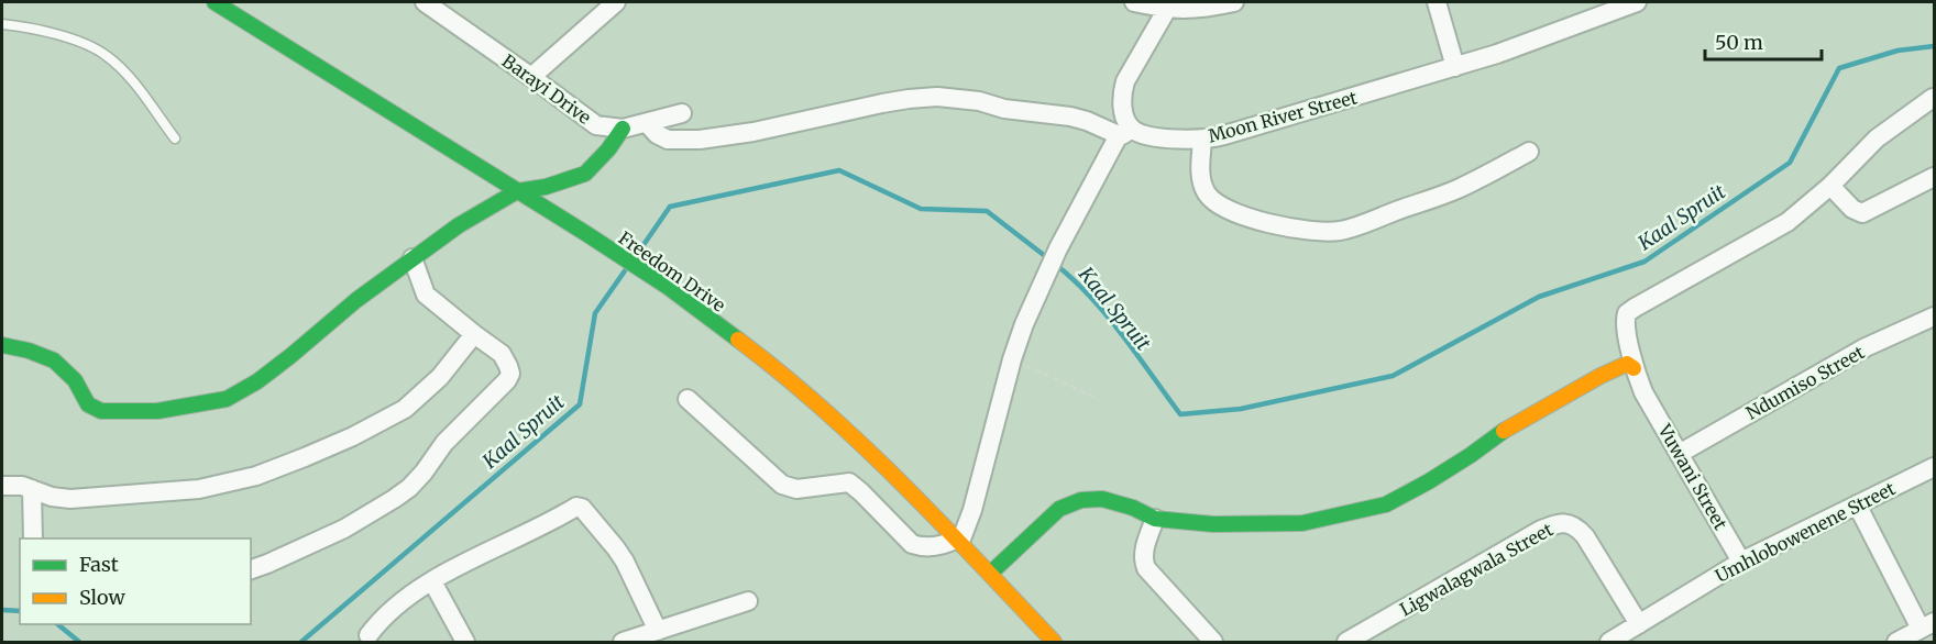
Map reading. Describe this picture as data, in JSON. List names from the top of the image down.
{
  "streets": {
    "street": [
      "Barayi Drive",
      "Moon River Street",
      "Freedom Drive",
      "Ndumiso Street",
      "Vuwani Street",
      "Umhlobowenene Street",
      "Ligwalagwala Street"
    ]
  },
  "crossings": [
    ["Barayi Drive", "Moon River Street"],
    ["Ndumiso Street", "Vuwani Street"],
    ["Vuwani Street", "Umhlobowenene Street"],
    ["Umhlobowenene Street", "Ligwalagwala Street"]
  ],
  "water": ["Kaal Spruit"],
  "legend": ["Fast", "Slow"],
  "scale_bar": "50 m"
}
